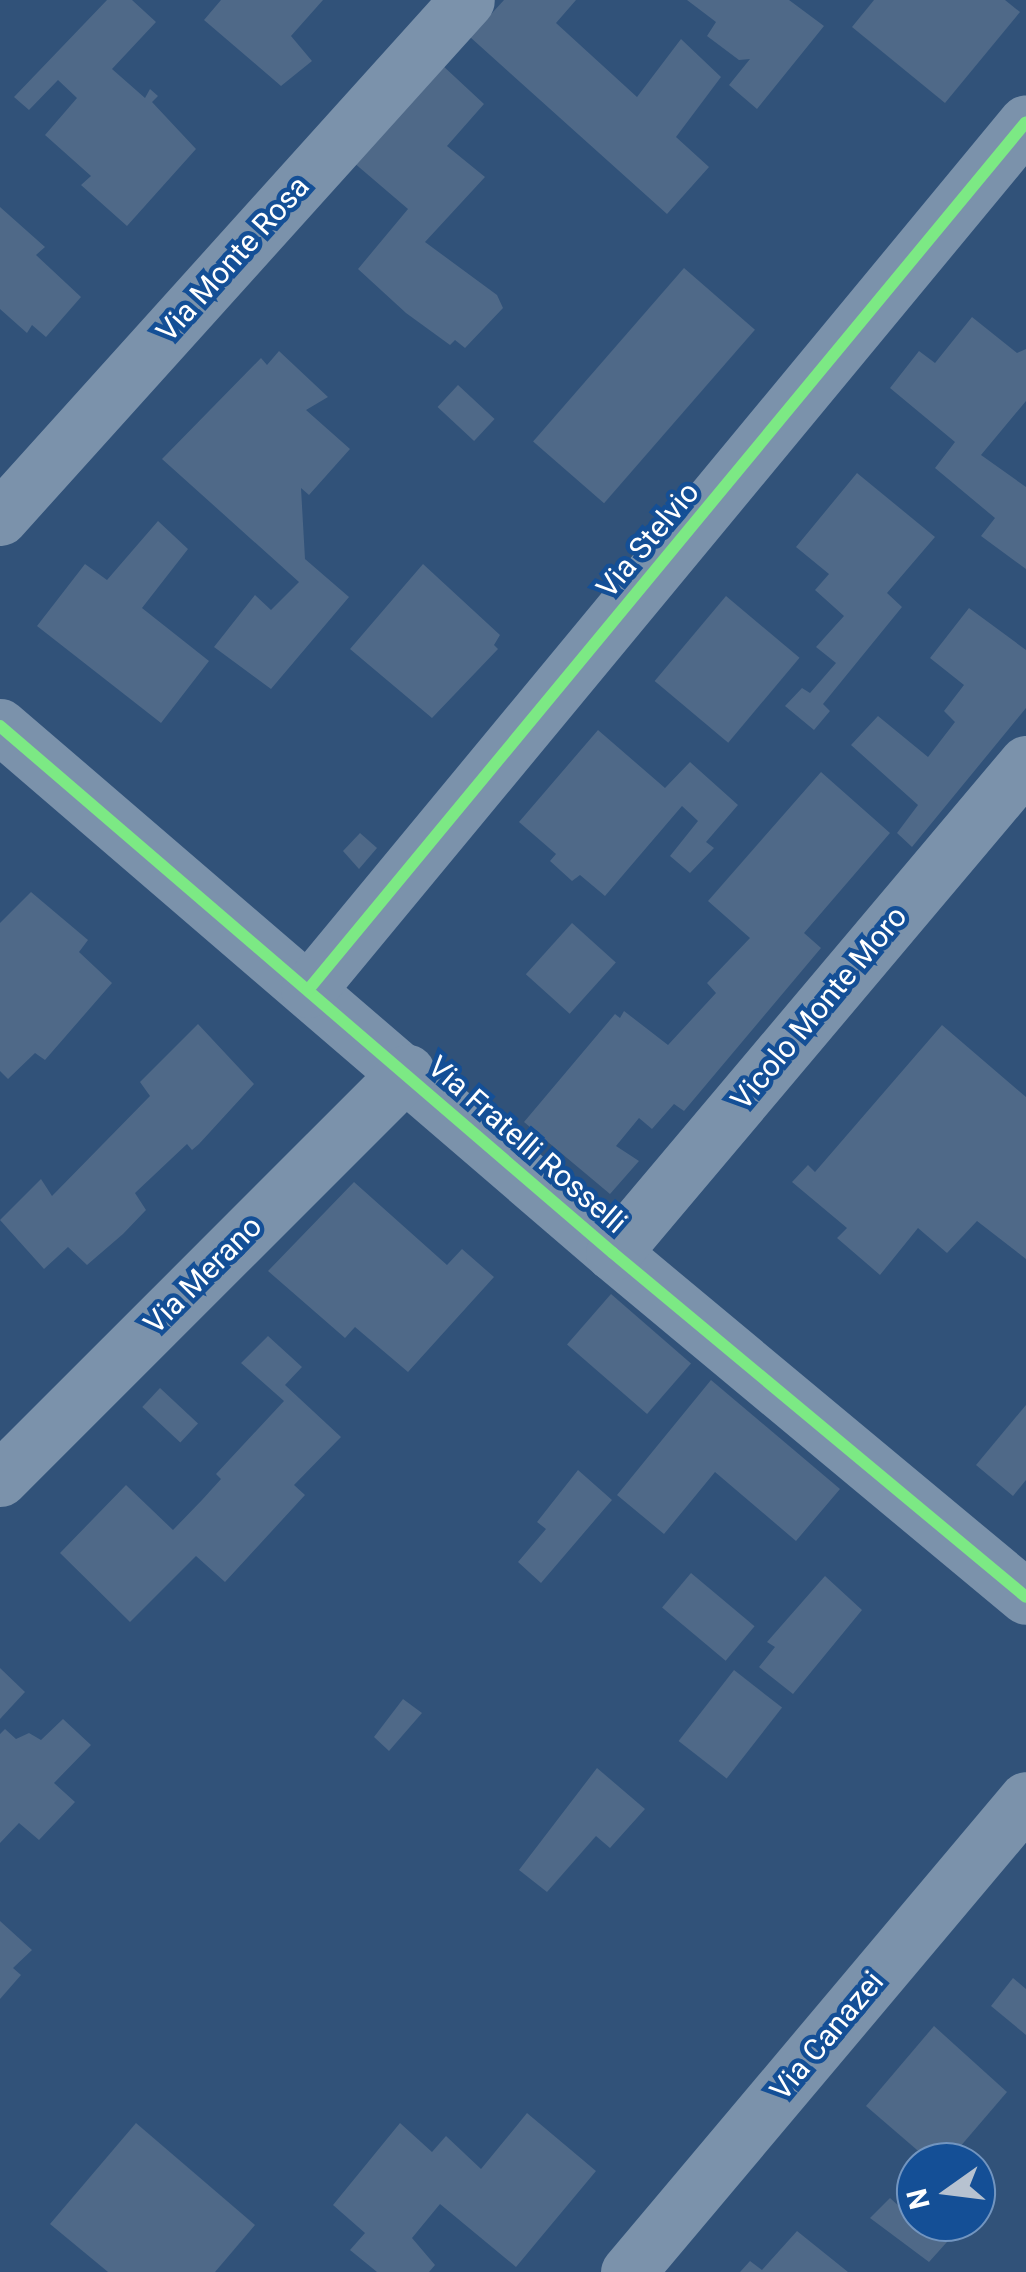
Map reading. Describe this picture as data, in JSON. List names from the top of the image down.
{
  "streets": {
    "street": [
      "Via Monte Rosa",
      "Via Stelvio",
      "Vicolo Monte Moro",
      "Via Fratelli Rosselli",
      "Via Merano",
      "Via Canazei"
    ]
  },
  "crossings": [
    ["Via Stelvio", "Via Fratelli Rosselli"],
    ["Vicolo Monte Moro", "Via Fratelli Rosselli"],
    ["Via Fratelli Rosselli", "Via Merano"]
  ],
  "north": "left"
}
